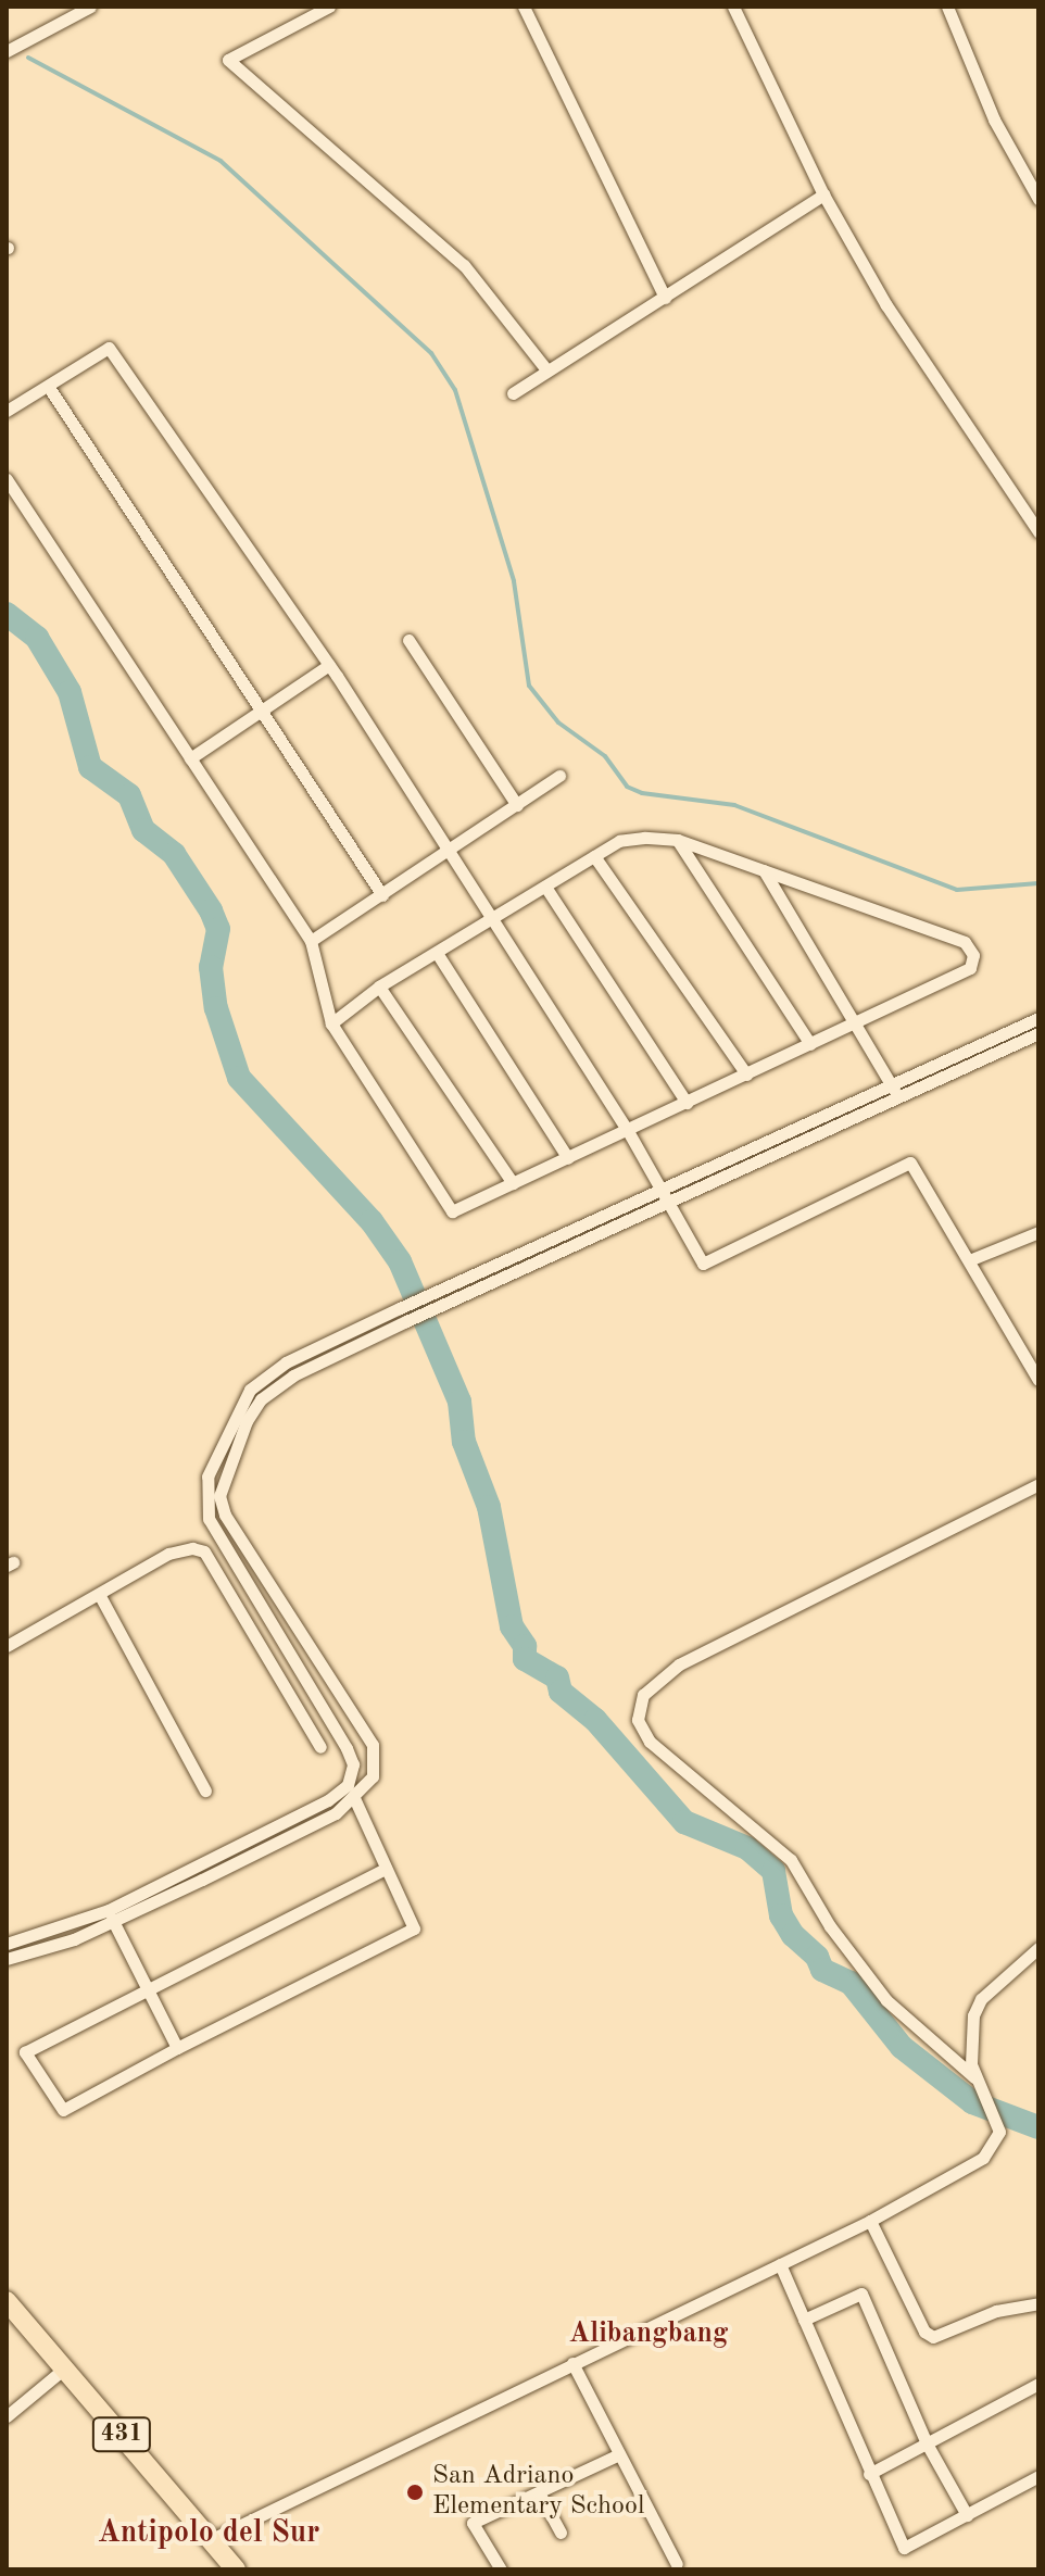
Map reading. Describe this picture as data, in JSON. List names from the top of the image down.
{
  "streets": {
    "main road": ["431"]
  },
  "districts": ["Alibangbang", "Antipolo del Sur"],
  "places": ["San Adriano Elementary School"]
}
